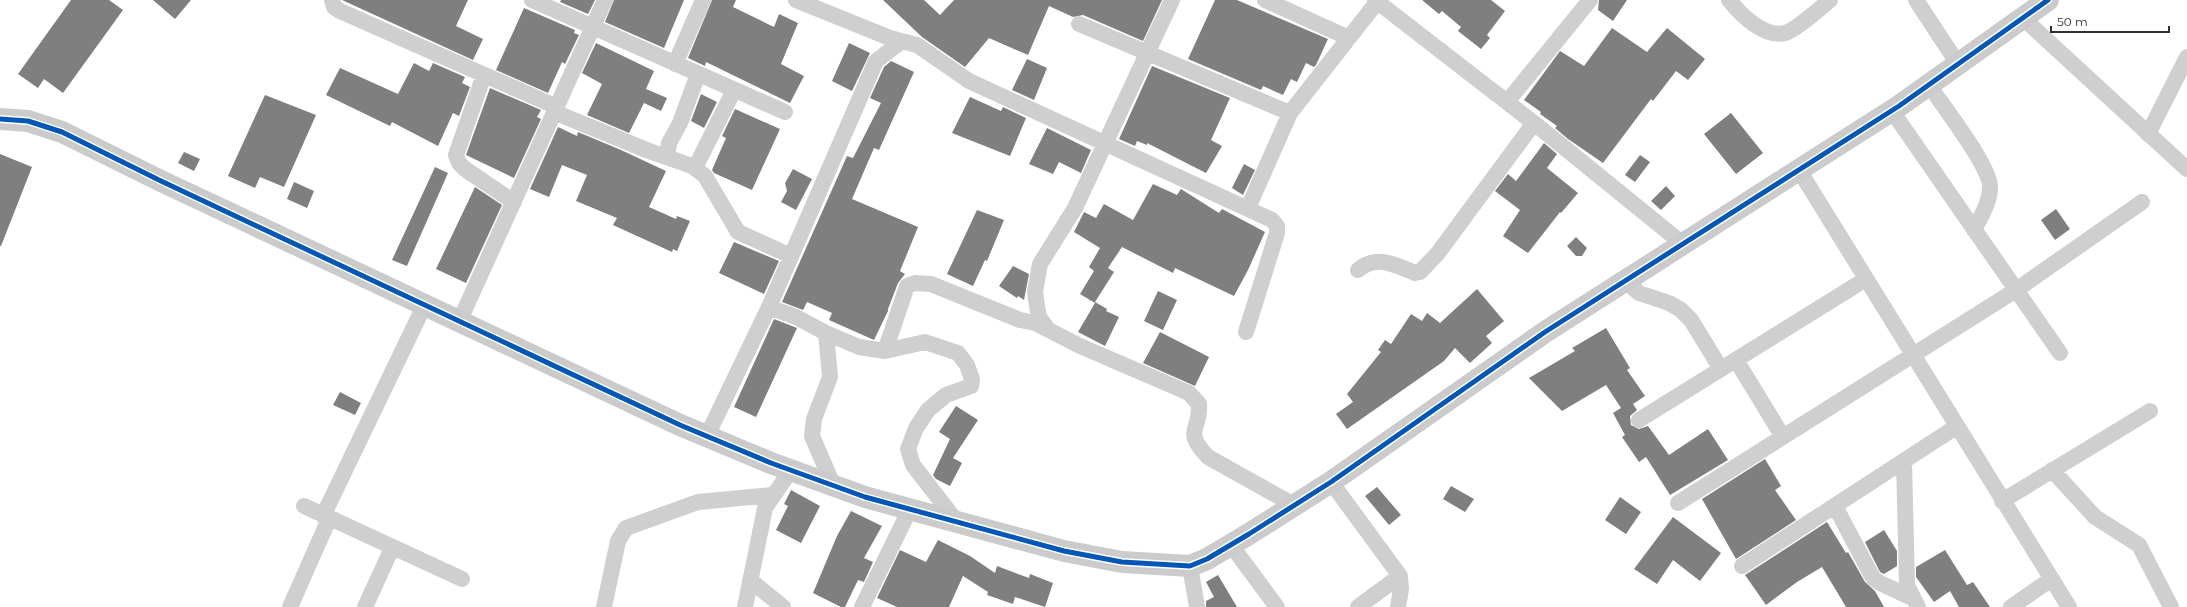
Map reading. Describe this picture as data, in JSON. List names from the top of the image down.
{
  "scale_bar": "50 m"
}
